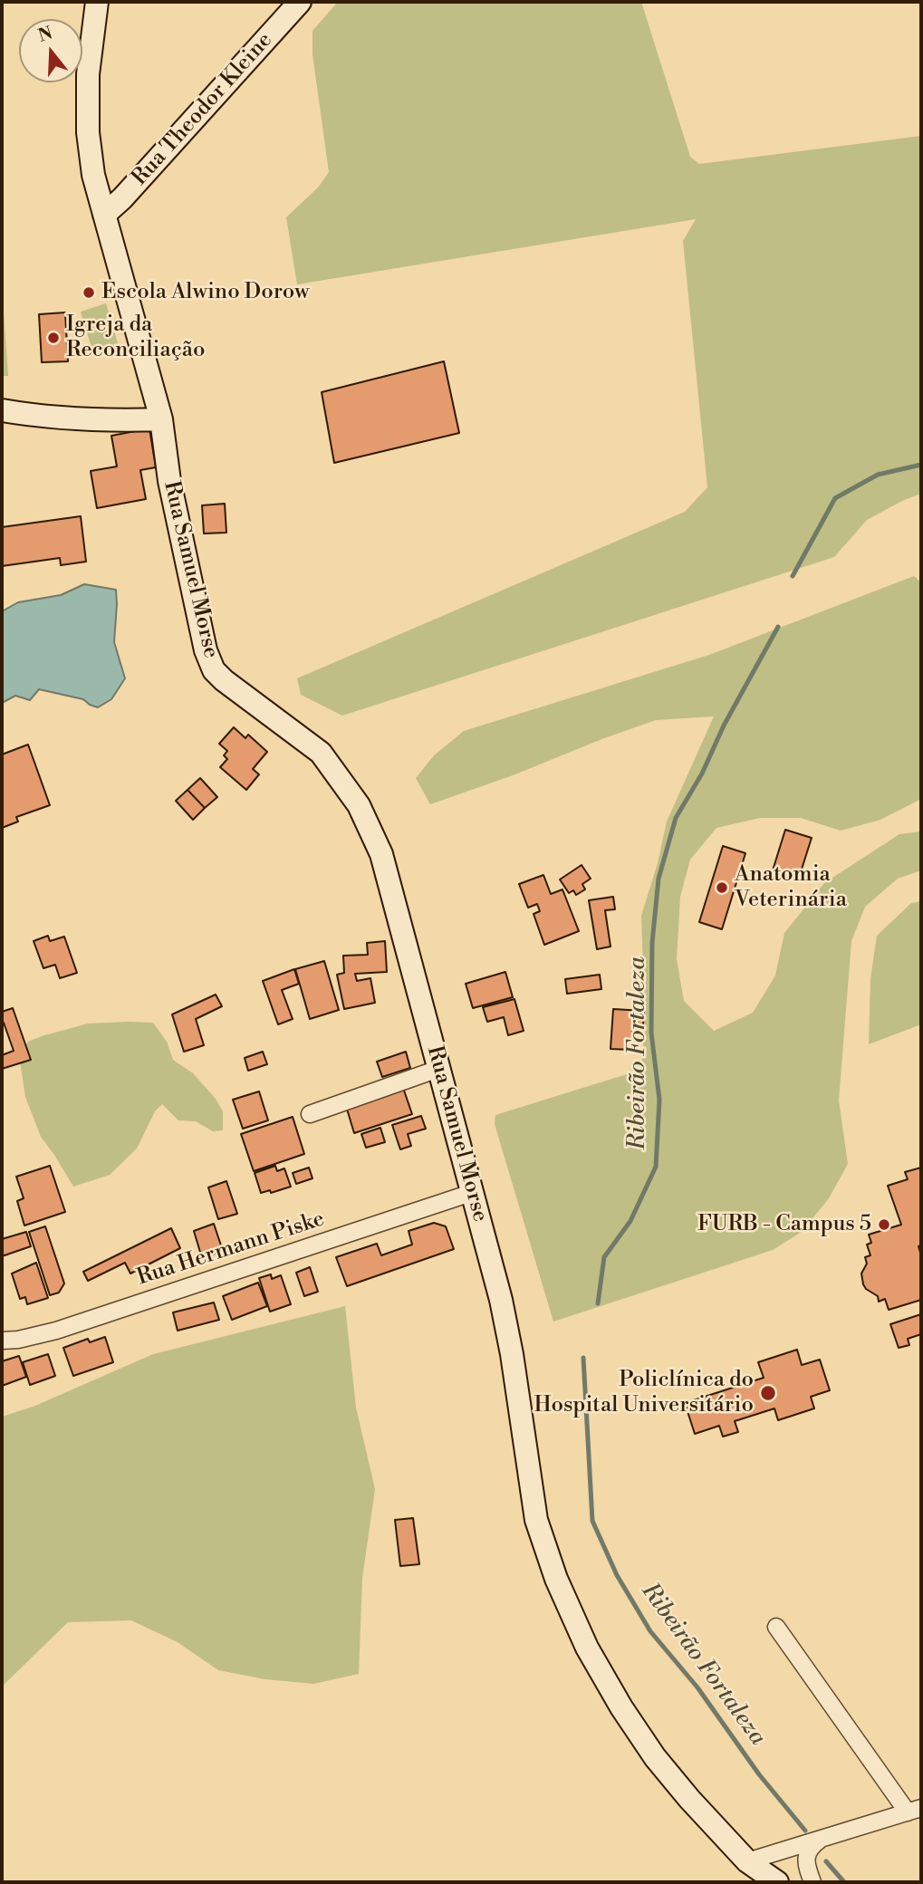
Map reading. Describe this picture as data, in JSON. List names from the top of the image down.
{
  "streets": {
    "street": ["Rua Theodor Kleine", "Rua Samuel Morse", "Rua Hermann Piske"]
  },
  "crossings": [
    ["Rua Theodor Kleine", "Rua Samuel Morse"],
    ["Rua Samuel Morse", "Rua Hermann Piske"]
  ],
  "water": ["Ribeirão Fortaleza"],
  "places": [
    "Escola Alwino Dorow",
    "Igreja da Reconciliação",
    "Anatomia Veterinária",
    "FURB - Campus 5",
    "Policlínica do Hospital Universitário"
  ],
  "north": "top"
}
